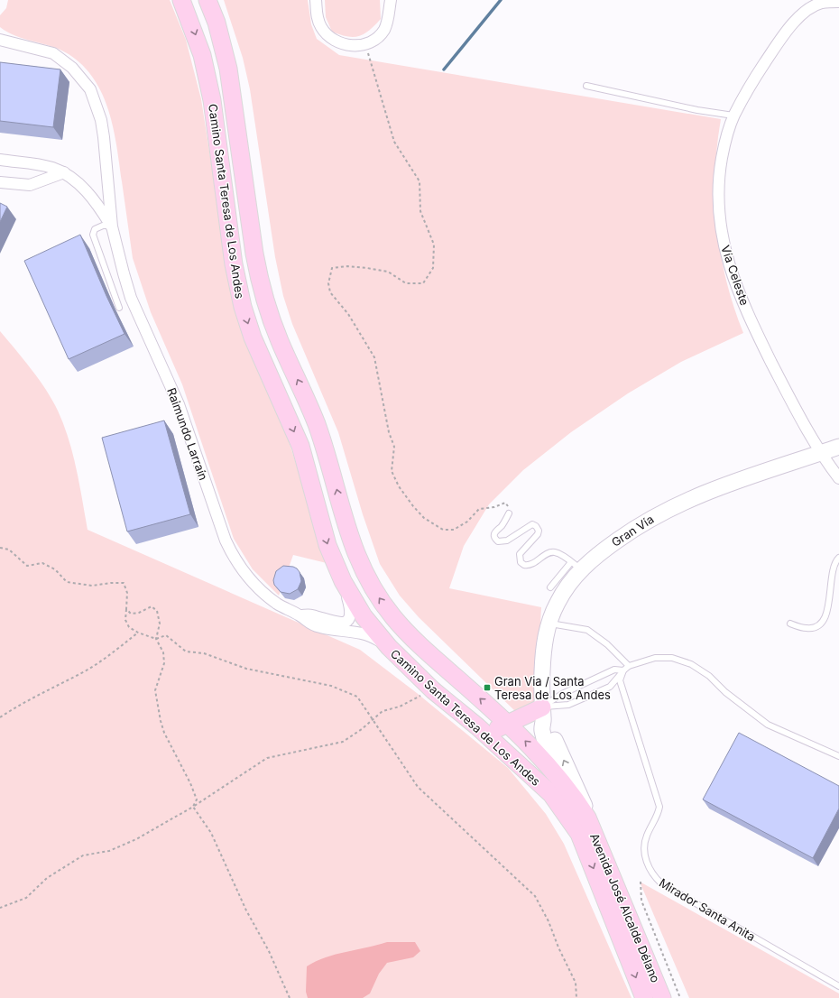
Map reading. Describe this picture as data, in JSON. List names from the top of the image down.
{
  "streets": {
    "main road": ["Camino Santa Teresa de Los Andes", "Gran Vía", "Avenida José Alcalde Délano"],
    "street": ["Vía Celeste", "Raimundo Larraín"],
    "lane": ["Mirador Santa Anita"]
  },
  "crossings": [
    ["Camino Santa Teresa de Los Andes", "Raimundo Larraín"],
    ["Camino Santa Teresa de Los Andes", "Gran Vía"],
    ["Camino Santa Teresa de Los Andes", "Avenida José Alcalde Délano"],
    ["Vía Celeste", "Gran Vía"],
    ["Gran Vía", "Avenida José Alcalde Délano"]
  ],
  "places": {
    "transit": ["Gran Via / Santa Teresa de Los Andes"]
  }
}
